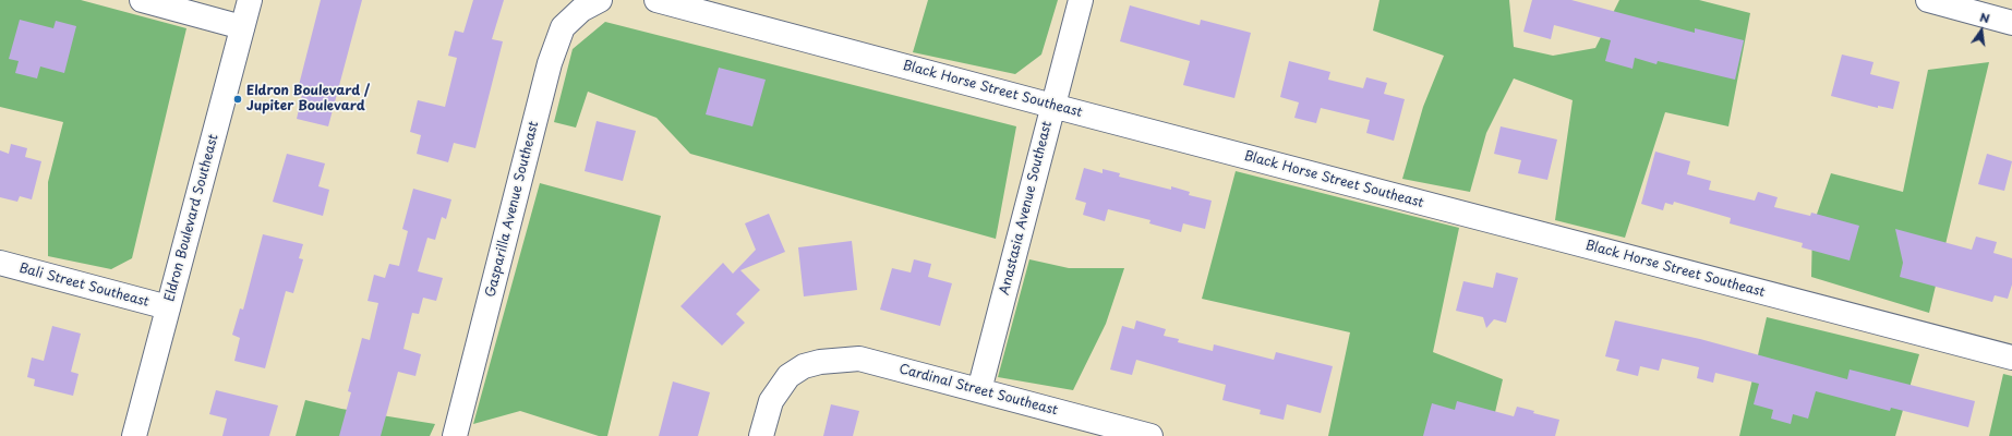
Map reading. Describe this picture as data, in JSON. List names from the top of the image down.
{
  "streets": {
    "street": [
      "Black Horse Street Southeast",
      "Anastasia Avenue Southeast",
      "Gasparilla Avenue Southeast",
      "Eldron Boulevard Southeast",
      "Bali Street Southeast",
      "Cardinal Street Southeast"
    ]
  },
  "crossings": [
    ["Black Horse Street Southeast", "Anastasia Avenue Southeast"],
    ["Anastasia Avenue Southeast", "Cardinal Street Southeast"],
    ["Eldron Boulevard Southeast", "Bali Street Southeast"]
  ],
  "places": ["Eldron Boulevard / Jupiter Boulevard"],
  "north": "top"
}
